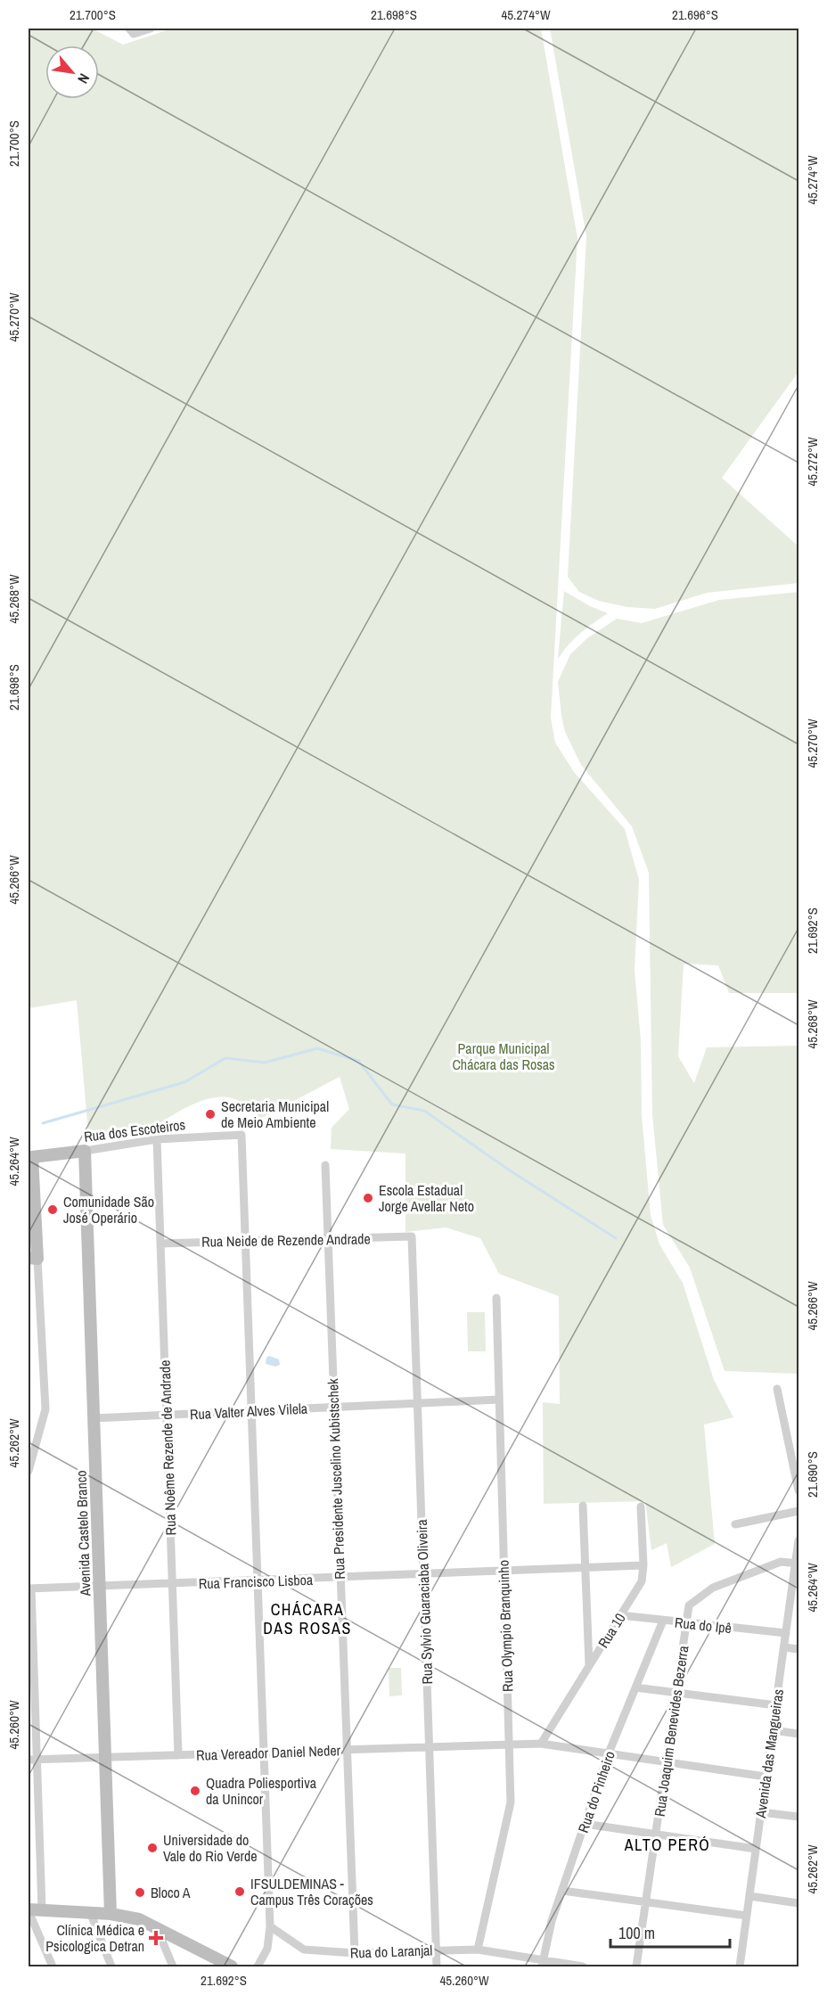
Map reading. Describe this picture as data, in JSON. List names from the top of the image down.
{
  "streets": {
    "street": [
      "Rua dos Escoteiros",
      "Rua Neide de Rezende Andrade",
      "Rua Valter Alves Vilela",
      "Rua Noême Rezende de Andrade",
      "Rua Presidente Juscelino Kubistschek",
      "Avenida Castelo Branco",
      "Rua Francisco Lisboa",
      "Rua Sylvio Guaraciaba Oliveira",
      "Rua do Ipê",
      "Rua Olympio Branquinho",
      "Rua 10",
      "Rua Joaquim Benevides Bezerra",
      "Rua Vereador Daniel Neder",
      "Avenida das Mangueiras",
      "Rua do Pinheiro",
      "Rua do Laranjal"
    ]
  },
  "crossings": [
    ["Rua dos Escoteiros", "Rua Neide de Rezende Andrade"],
    ["Rua dos Escoteiros", "Rua Noême Rezende de Andrade"],
    ["Rua dos Escoteiros", "Avenida Castelo Branco"],
    ["Rua Neide de Rezende Andrade", "Rua Noême Rezende de Andrade"],
    ["Rua Neide de Rezende Andrade", "Rua Presidente Juscelino Kubistschek"],
    ["Rua Neide de Rezende Andrade", "Rua Sylvio Guaraciaba Oliveira"],
    ["Rua Valter Alves Vilela", "Rua Noême Rezende de Andrade"],
    ["Rua Valter Alves Vilela", "Rua Presidente Juscelino Kubistschek"],
    ["Rua Valter Alves Vilela", "Avenida Castelo Branco"],
    ["Rua Valter Alves Vilela", "Rua Sylvio Guaraciaba Oliveira"],
    ["Rua Valter Alves Vilela", "Rua Olympio Branquinho"],
    ["Rua Noême Rezende de Andrade", "Rua Francisco Lisboa"],
    ["Rua Noême Rezende de Andrade", "Rua Vereador Daniel Neder"],
    ["Rua Presidente Juscelino Kubistschek", "Rua Francisco Lisboa"],
    ["Rua Presidente Juscelino Kubistschek", "Rua Vereador Daniel Neder"],
    ["Rua Presidente Juscelino Kubistschek", "Rua do Laranjal"],
    ["Avenida Castelo Branco", "Rua Francisco Lisboa"],
    ["Avenida Castelo Branco", "Rua Vereador Daniel Neder"],
    ["Rua Francisco Lisboa", "Rua Sylvio Guaraciaba Oliveira"],
    ["Rua Francisco Lisboa", "Rua Olympio Branquinho"],
    ["Rua Francisco Lisboa", "Rua 10"],
    ["Rua Sylvio Guaraciaba Oliveira", "Rua Vereador Daniel Neder"],
    ["Rua Sylvio Guaraciaba Oliveira", "Rua do Laranjal"],
    ["Rua do Ipê", "Rua 10"],
    ["Rua do Ipê", "Rua Joaquim Benevides Bezerra"],
    ["Rua do Ipê", "Avenida das Mangueiras"],
    ["Rua do Ipê", "Rua do Pinheiro"],
    ["Rua Olympio Branquinho", "Rua Vereador Daniel Neder"],
    ["Rua Olympio Branquinho", "Rua do Laranjal"],
    ["Rua 10", "Rua Vereador Daniel Neder"],
    ["Rua Joaquim Benevides Bezerra", "Rua Vereador Daniel Neder"],
    ["Rua Joaquim Benevides Bezerra", "Avenida das Mangueiras"],
    ["Rua Vereador Daniel Neder", "Avenida das Mangueiras"],
    ["Rua Vereador Daniel Neder", "Rua do Pinheiro"],
    ["Rua do Pinheiro", "Rua do Laranjal"]
  ],
  "districts": ["CHÁCARA DAS ROSAS", "ALTO PERÓ"],
  "parks": ["Parque Municipal Chácara das Rosas"],
  "places": {
    "other": [
      "Secretaria Municipal de Meio Ambiente",
      "Escola Estadual Jorge Avellar Neto",
      "Comunidade São José Operário",
      "Quadra Poliesportiva da Unincor",
      "Universidade do Vale do Rio Verde",
      "IFSULDEMINAS - Campus Três Corações",
      "Bloco A"
    ],
    "health": ["Clínica Médica e Psicologica Detran"]
  },
  "scale_bar": "100 m",
  "north": "bottom right",
  "coordinates": [
    "21.700°S",
    "21.698°S",
    "45.274°W",
    "21.696°S",
    "45.270°W",
    "45.272°W",
    "45.268°W",
    "45.266°W",
    "21.692°S",
    "45.264°W",
    "45.262°W",
    "21.690°S",
    "45.260°W"
  ]
}
